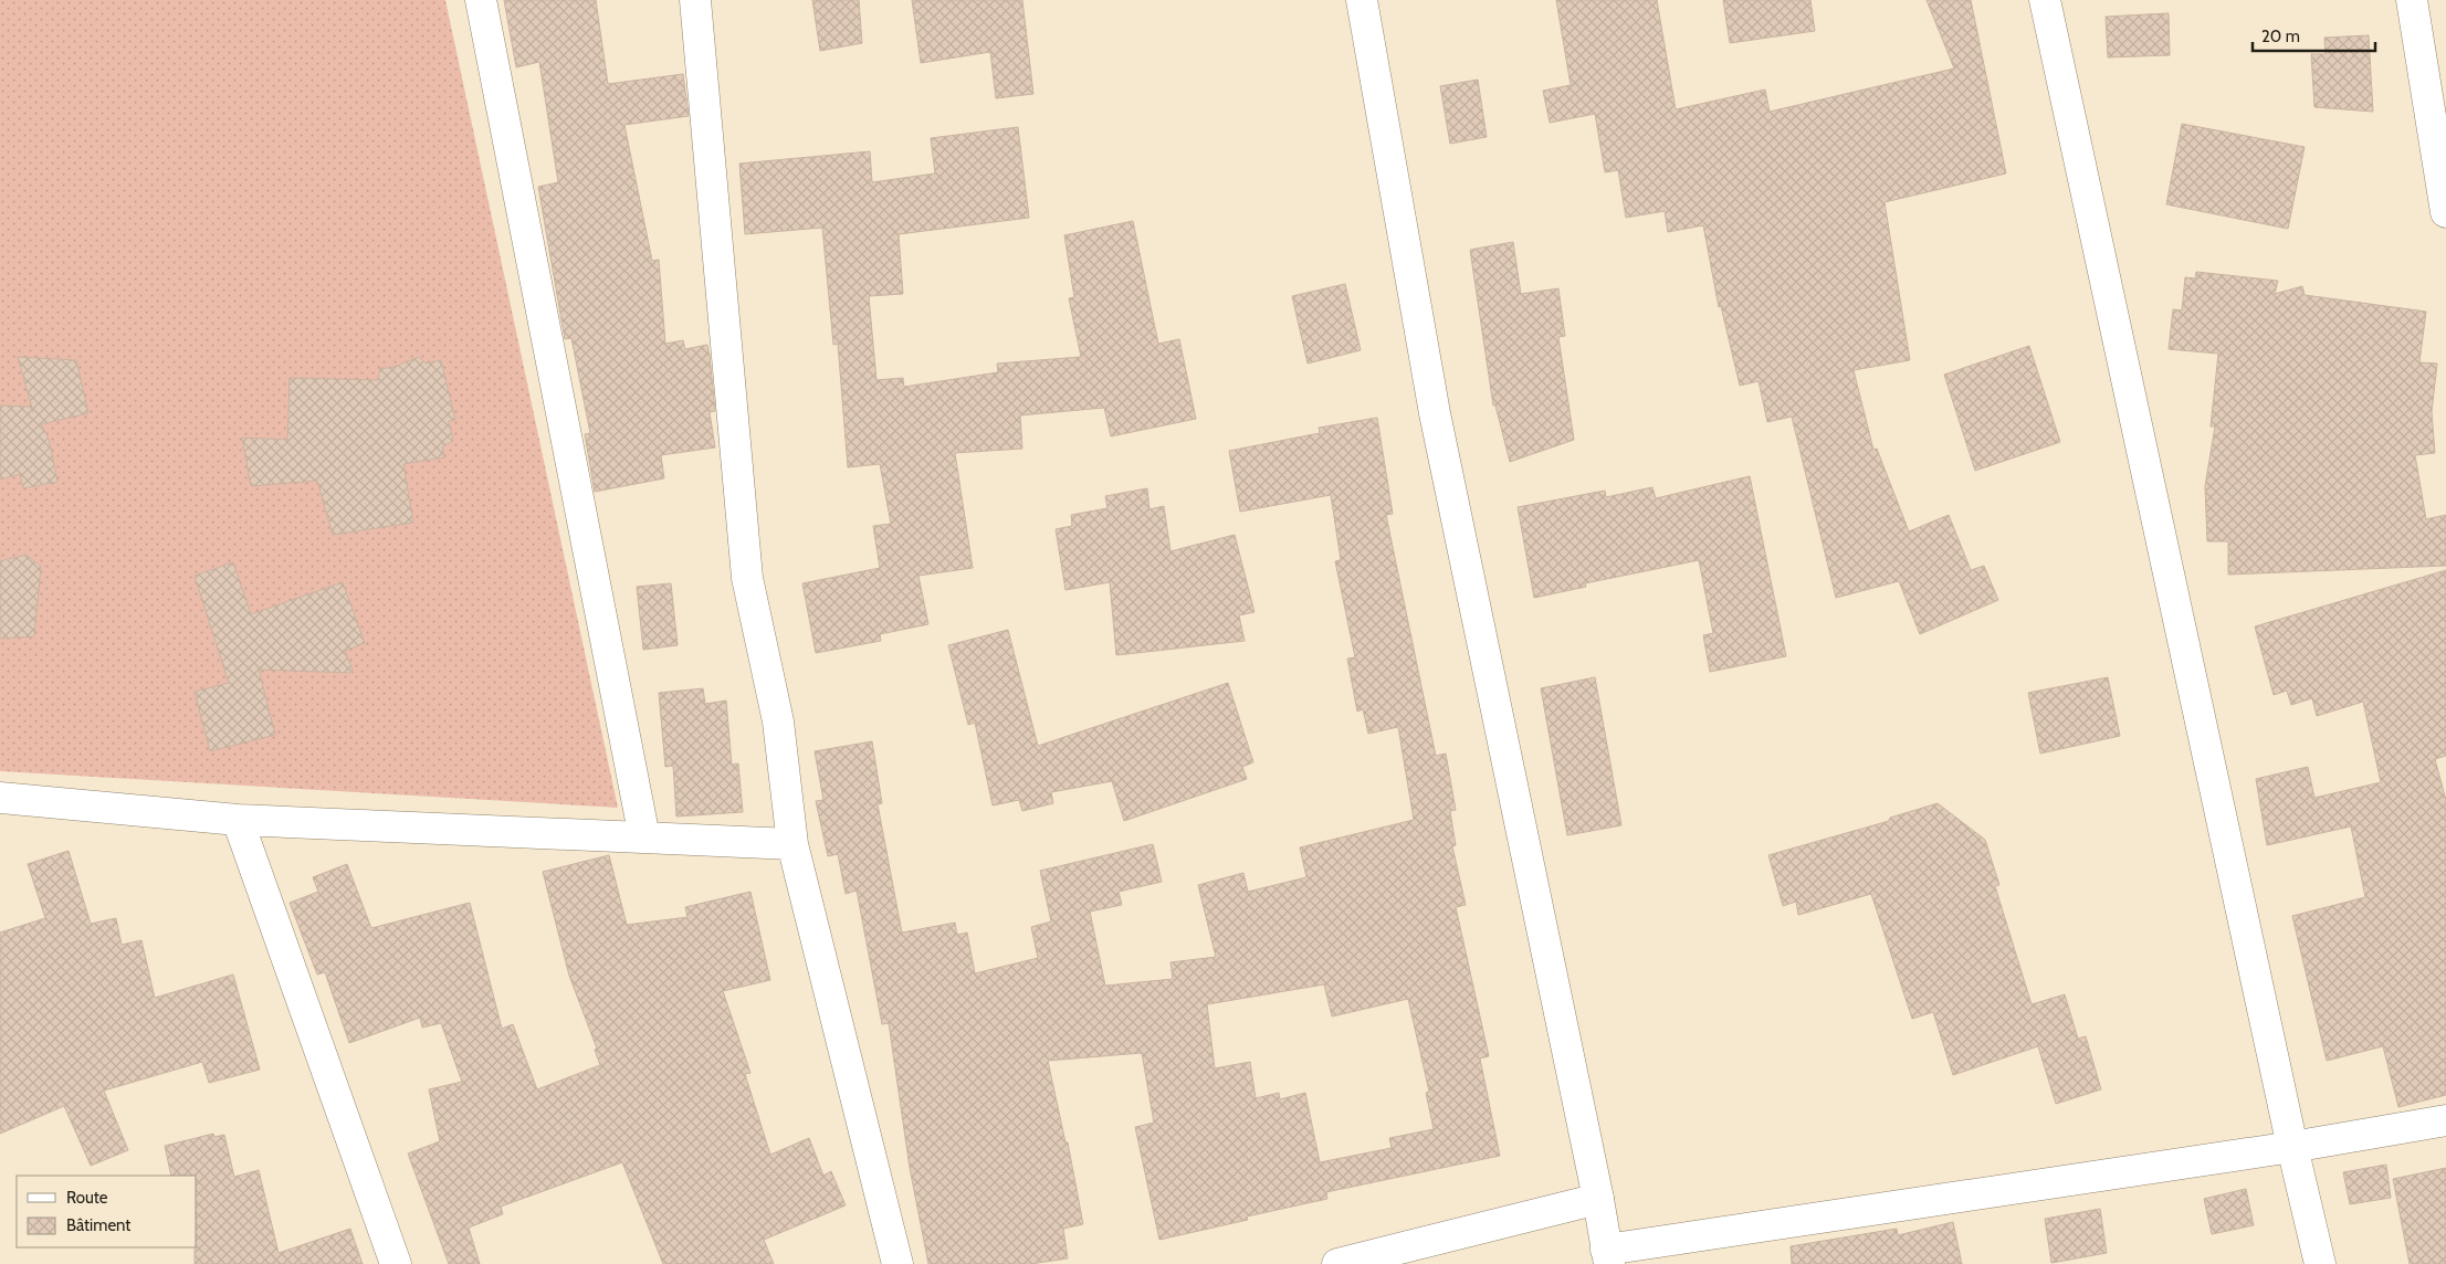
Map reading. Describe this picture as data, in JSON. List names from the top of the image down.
{
  "legend": ["Route", "Bâtiment"],
  "scale_bar": "20 m"
}
